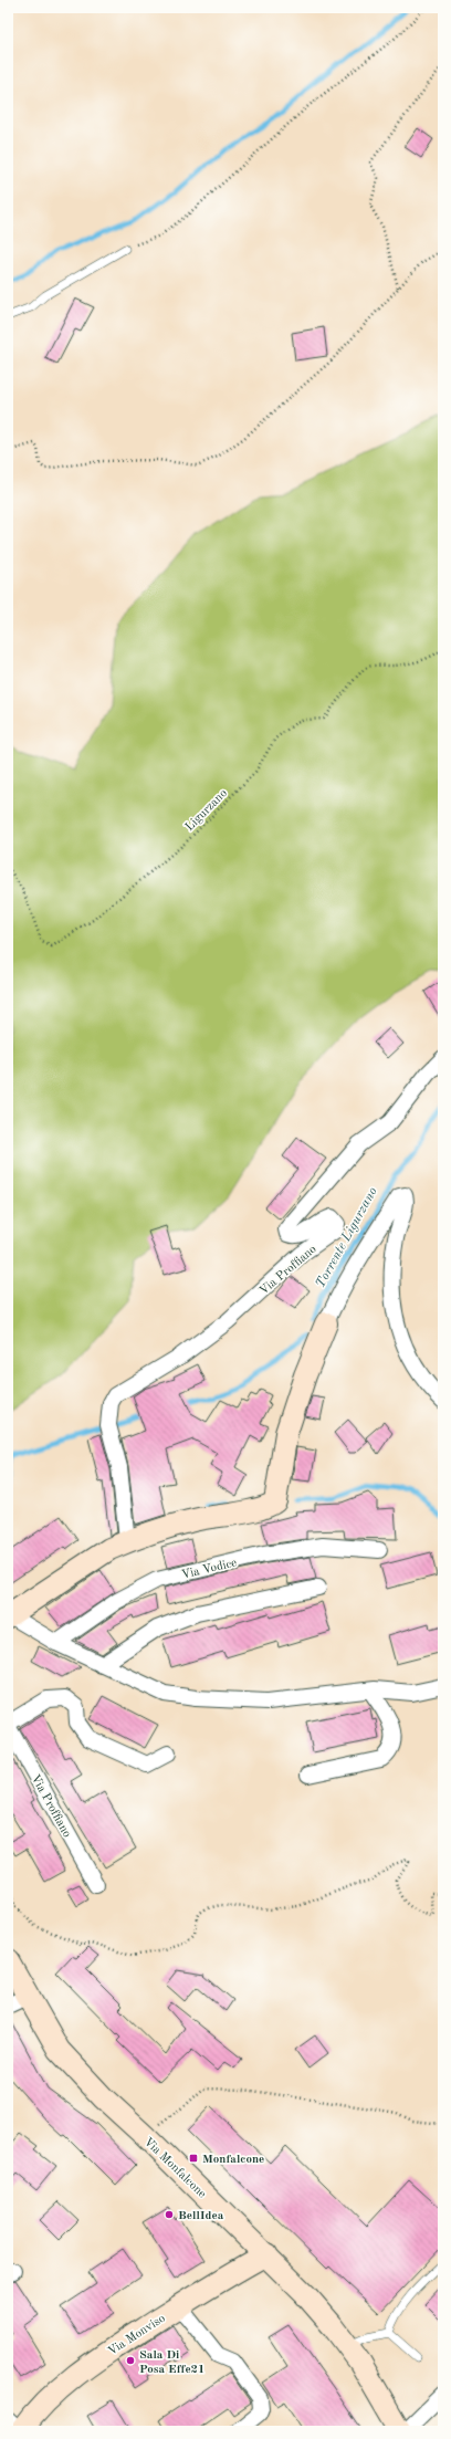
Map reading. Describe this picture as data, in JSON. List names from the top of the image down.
{
  "streets": {
    "street": [
      "Via Proffiano",
      "Via Vodice",
      "Via Monfalcone",
      "Via Monviso"
    ],
    "path": ["Ligurzano"]
  },
  "crossings": [
    ["Via Monfalcone", "Via Monviso"]
  ],
  "water": ["Torrente Ligurzano"],
  "places": {
    "transit": ["Monfalcone"],
    "other": ["BellIdea", "Sala Di Posa Effe21"]
  }
}
